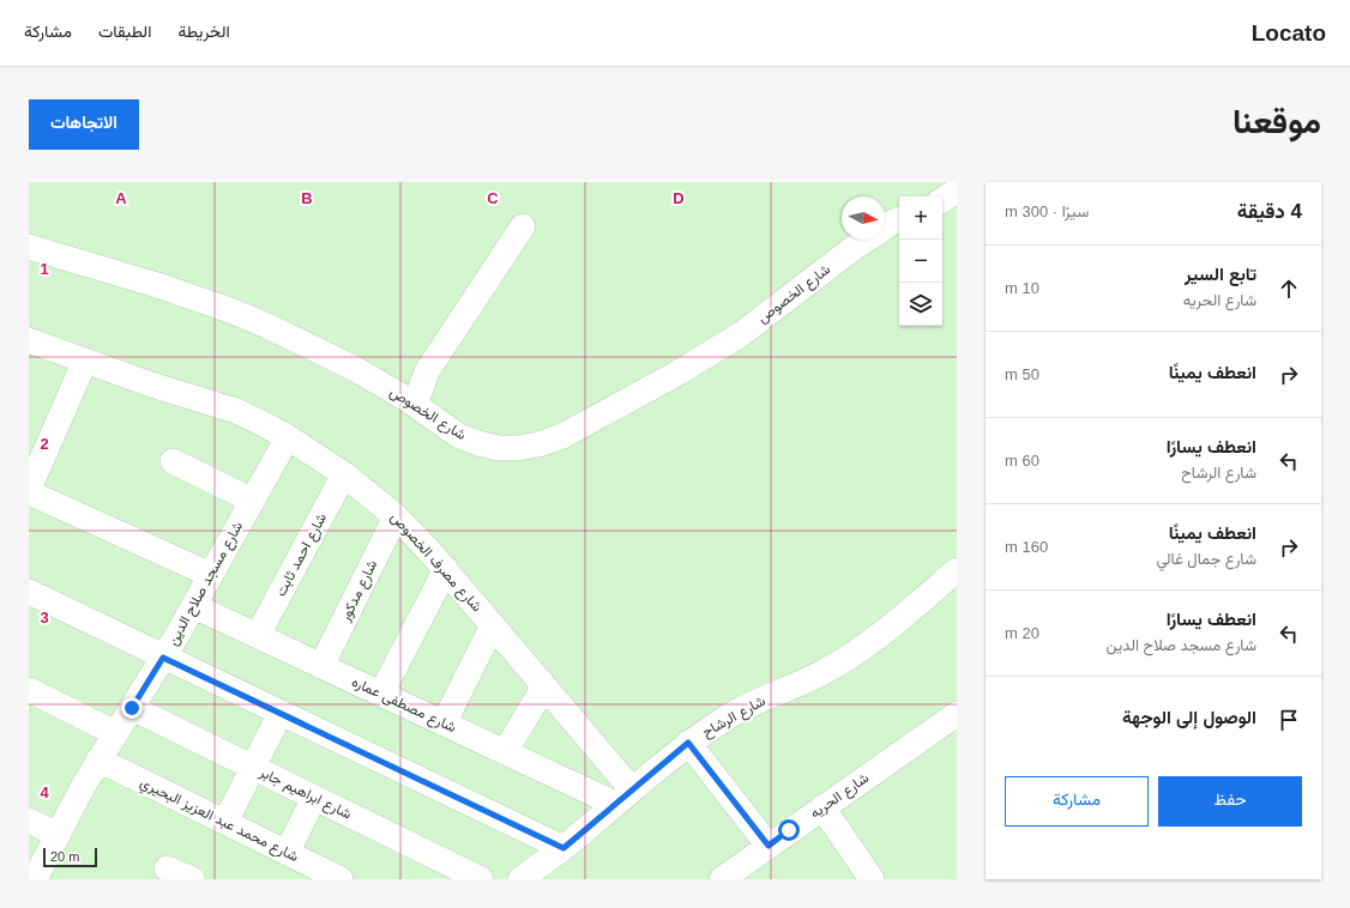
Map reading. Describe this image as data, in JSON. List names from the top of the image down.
{
  "streets": {
    "street": [
      "شارع الخصوص",
      "شارع احمد ثابت",
      "شارع مصرف الخصوص",
      "شارع مسجد صلاح الدين",
      "شارع مدكور",
      "شارع مصطفى عماره",
      "شارع الرشاح",
      "شارع ابراهيم جابر",
      "شارع الحريه",
      "شارع محمد عبد العزيز البحيري"
    ]
  },
  "crossings": [
    ["شارع احمد ثابت", "شارع مصرف الخصوص"],
    ["شارع احمد ثابت", "شارع مصطفى عماره"],
    ["شارع مصرف الخصوص", "شارع مسجد صلاح الدين"],
    ["شارع مصرف الخصوص", "شارع مدكور"],
    ["شارع مصرف الخصوص", "شارع مصطفى عماره"],
    ["شارع مصرف الخصوص", "شارع الرشاح"],
    ["شارع مسجد صلاح الدين", "شارع مصطفى عماره"],
    ["شارع مسجد صلاح الدين", "شارع ابراهيم جابر"],
    ["شارع مسجد صلاح الدين", "شارع محمد عبد العزيز البحيري"],
    ["شارع مدكور", "شارع مصطفى عماره"],
    ["شارع مصطفى عماره", "شارع الرشاح"]
  ],
  "scale_bar": "20 m",
  "north": "right",
  "page": {
    "header": "Locato",
    "nav": ["الخريطة", "الطبقات", "مشاركة"],
    "title": "موقعنا",
    "buttons": [
      "الاتجاهات",
      ["حفظ", "مشاركة"]
    ],
    "heading": ["4 دقيقة", "سيرًا · 300 m"],
    "map_buttons": ["+", "−"],
    "list": [
      ["تابع السير", "شارع الحريه", "10 m"],
      ["انعطف يمينًا", "50 m"],
      ["انعطف يسارًا", "شارع الرشاح", "60 m"],
      ["انعطف يمينًا", "شارع جمال غالي", "160 m"],
      ["انعطف يسارًا", "شارع مسجد صلاح الدين", "20 m"],
      "الوصول إلى الوجهة"
    ],
    "scale": "20 m"
  },
  "grid": {
    "columns": [
      "A",
      "B",
      "C",
      "D"
    ],
    "rows": [
      "1",
      "2",
      "3",
      "4"
    ]
  }
}
